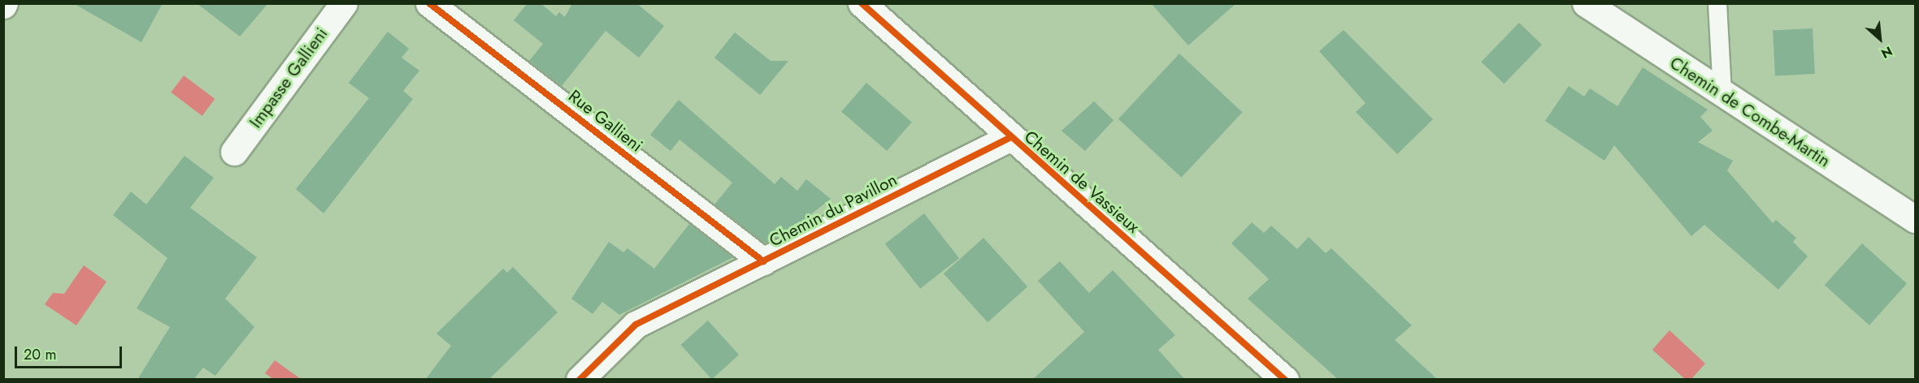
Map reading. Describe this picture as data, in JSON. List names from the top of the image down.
{
  "streets": {
    "street": [
      "Impasse Gallieni",
      "Chemin de Combe-Martin",
      "Rue Gallieni",
      "Chemin de Vassieux",
      "Chemin du Pavillon"
    ]
  },
  "crossings": [
    ["Rue Gallieni", "Chemin du Pavillon"],
    ["Chemin de Vassieux", "Chemin du Pavillon"]
  ],
  "scale_bar": "20 m",
  "north": "bottom right"
}
